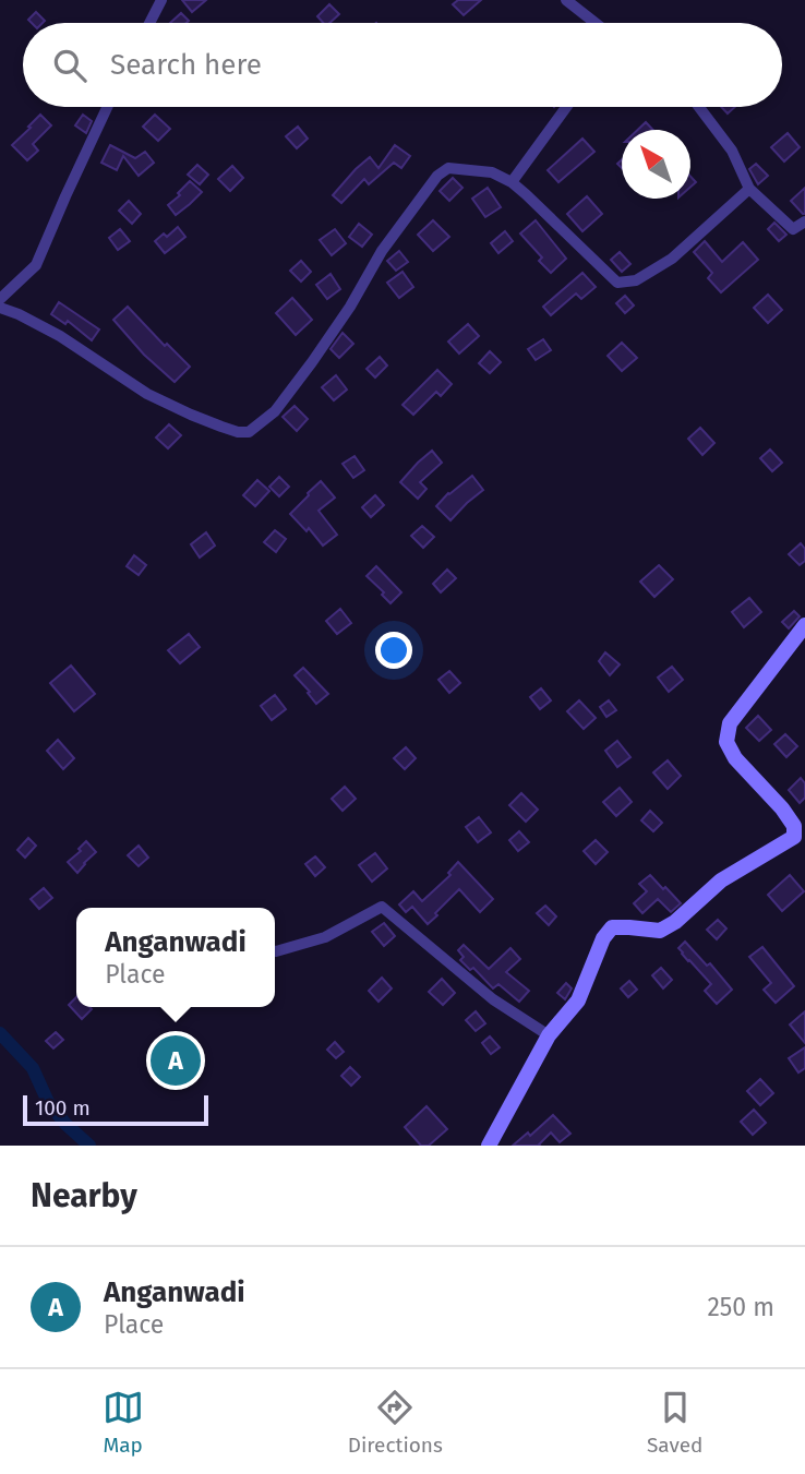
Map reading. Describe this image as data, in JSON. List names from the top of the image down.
{
  "scale_bar": "100 m",
  "north": "top left",
  "page": {
    "search": "Search here",
    "popup": ["Anganwadi", "Place"],
    "pins": "A",
    "scale": "100 m",
    "heading": "Nearby",
    "list": [
      {
        "mark": "A",
        "name": "Anganwadi",
        "note": "Place",
        "value": "250 m"
      }
    ],
    "nav": ["Map", "Directions", "Saved"]
  }
}
